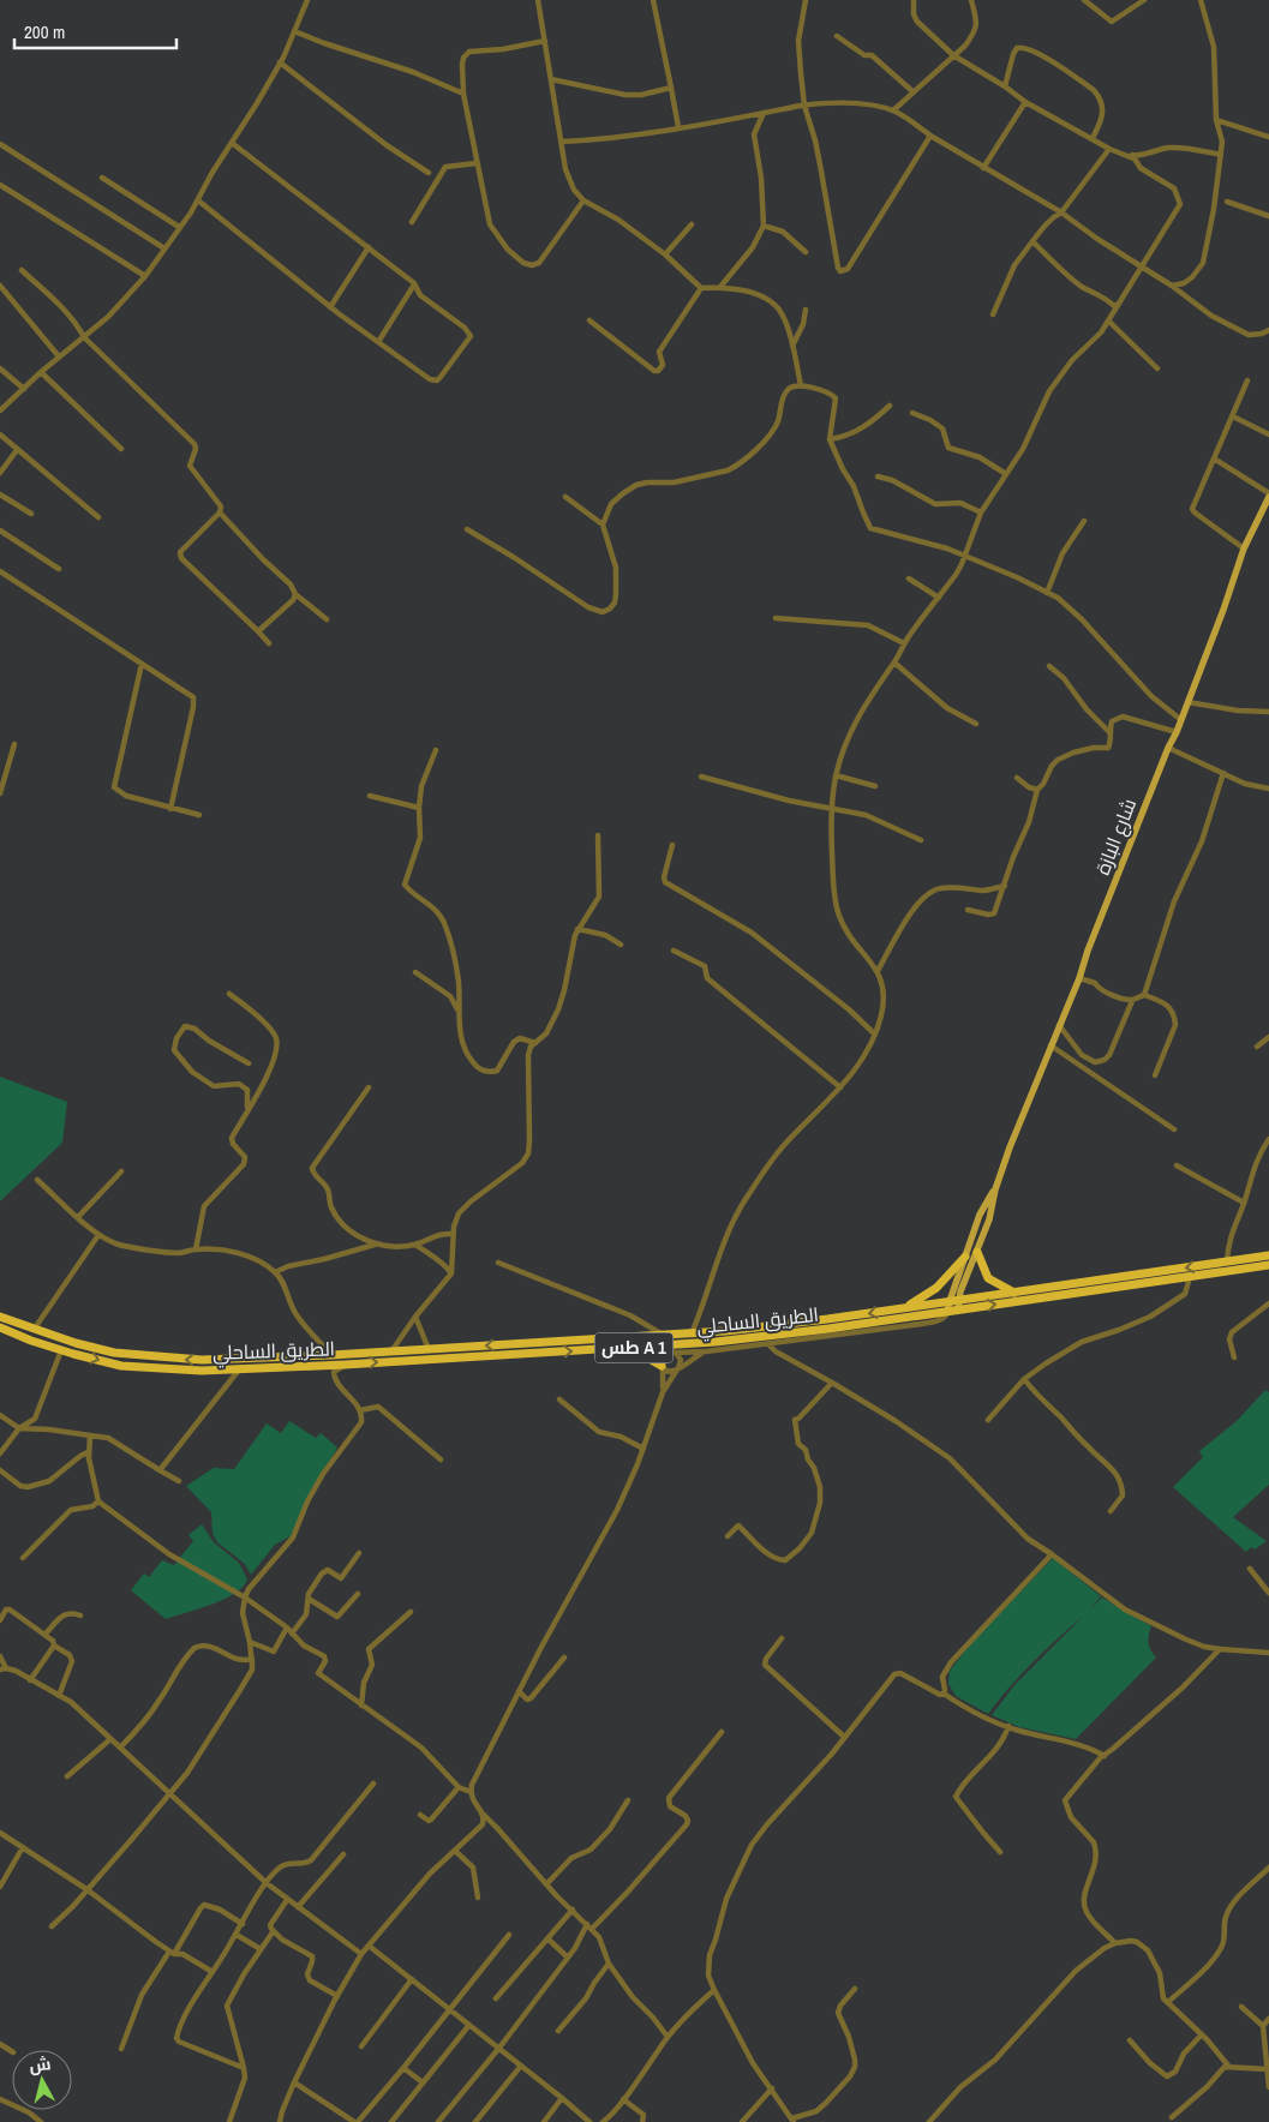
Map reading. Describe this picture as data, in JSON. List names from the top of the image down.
{
  "streets": {
    "highway": ["الطريق الساحلي", "طس A 1"],
    "main road": ["شارع البازة"]
  },
  "crossings": [
    ["شارع البازة", "الطريق الساحلي"]
  ],
  "scale_bar": "200 m",
  "north": "top"
}
